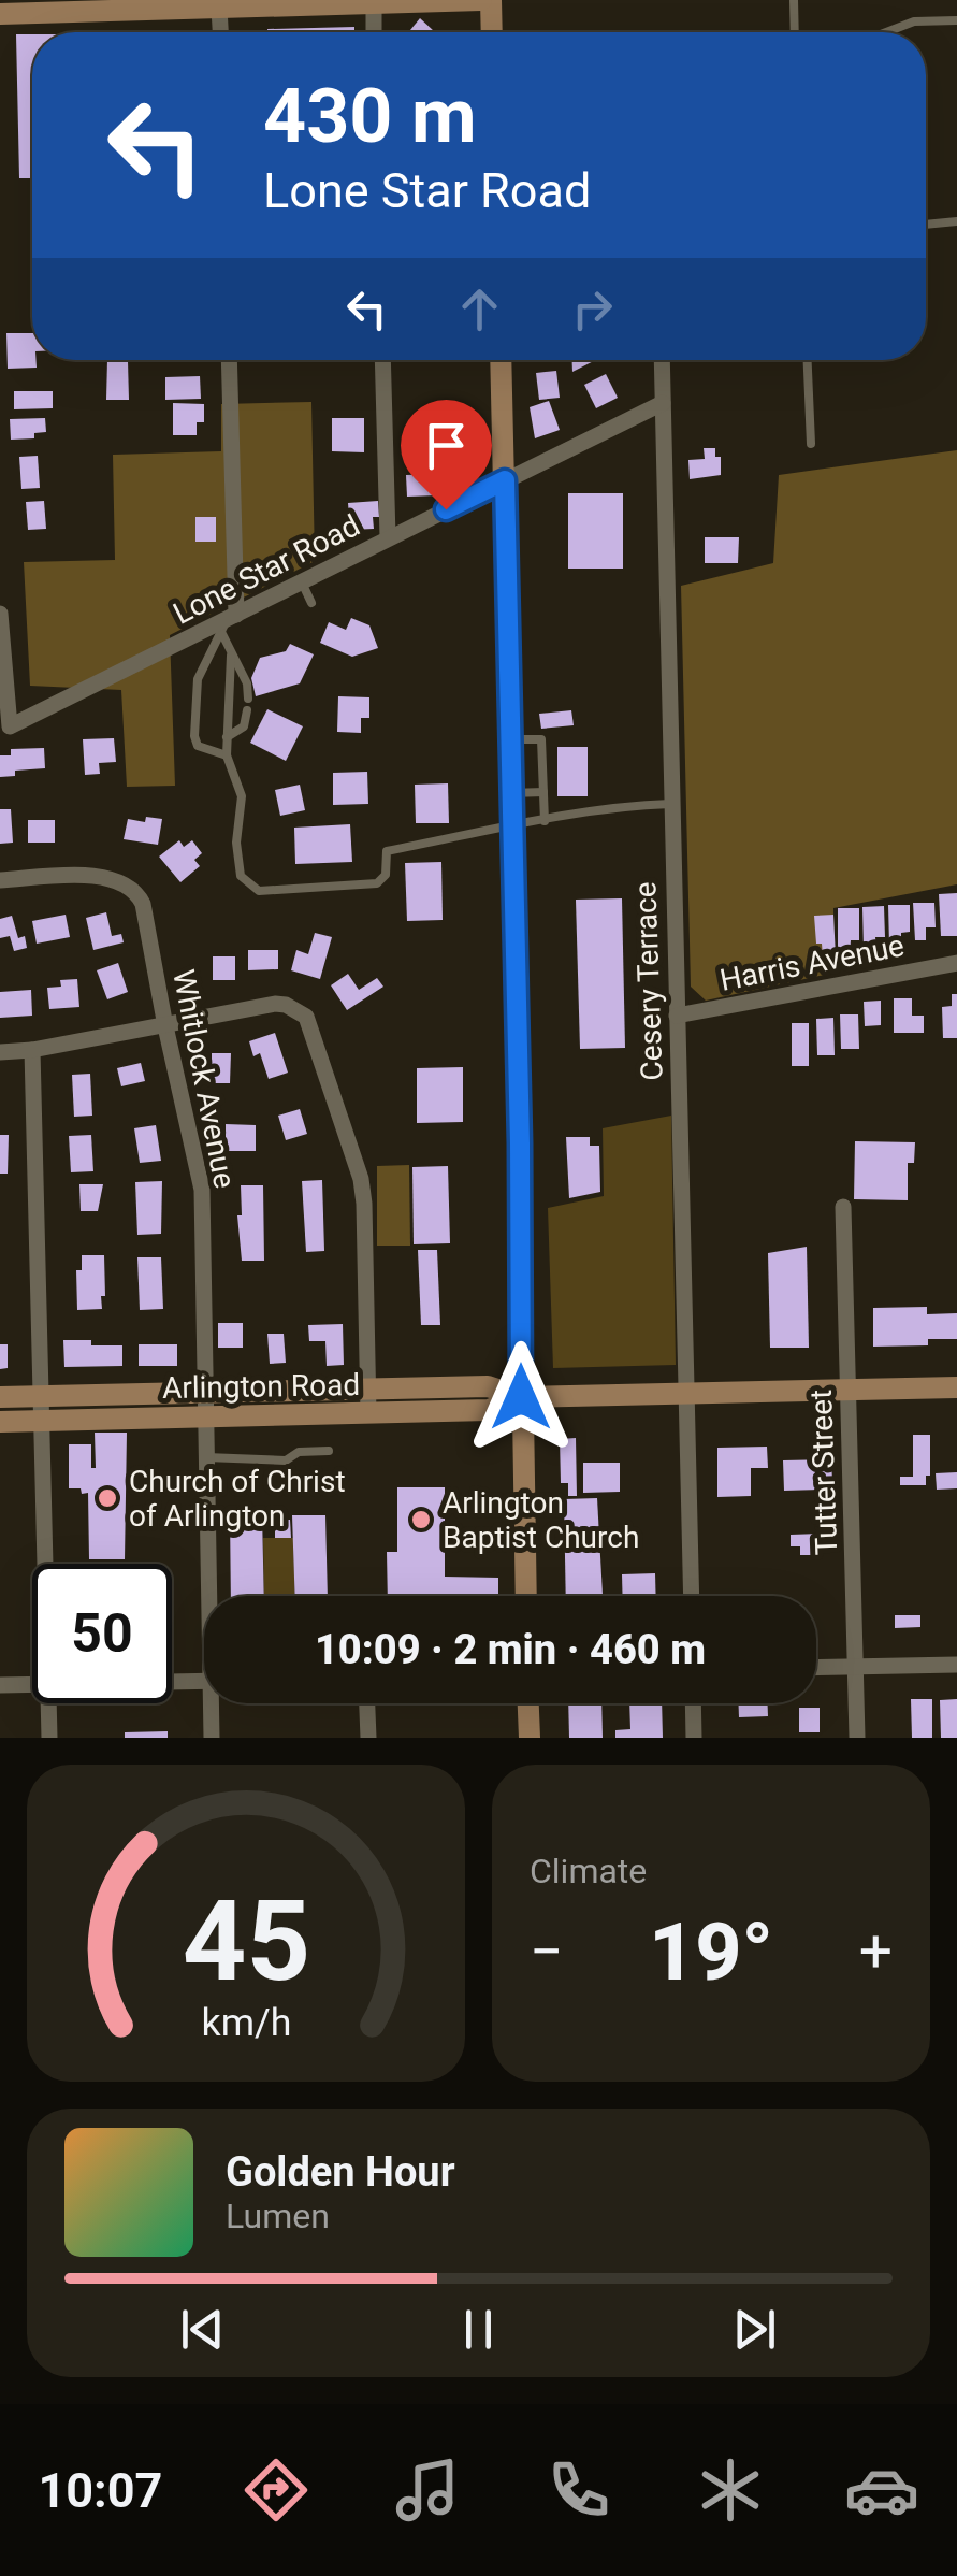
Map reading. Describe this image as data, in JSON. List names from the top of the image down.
{
  "streets": {
    "main road": ["Arlington Road"],
    "street": [
      "Lone Star Road",
      "Harris Avenue",
      "Cesery Terrace",
      "Whitlock Avenue",
      "Tutter Street"
    ]
  },
  "crossings": [
    ["Lone Star Road", "Cesery Terrace"],
    ["Harris Avenue", "Cesery Terrace"],
    ["Cesery Terrace", "Arlington Road"],
    ["Whitlock Avenue", "Arlington Road"],
    ["Arlington Road", "Tutter Street"]
  ],
  "places": ["Church of Christ of Arlington", "Arlington Baptist Church"],
  "page": {
    "turn": ["430 m", "Lone Star Road"],
    "limit": "50",
    "trip": "10:09 · 2 min · 460 m",
    "tile": "Climate",
    "heat": ["−", "19°", "+"],
    "song": ["Golden Hour", "Lumen"],
    "tabs": "10:07",
    "gauge": ["45", "km/h"]
  }
}
